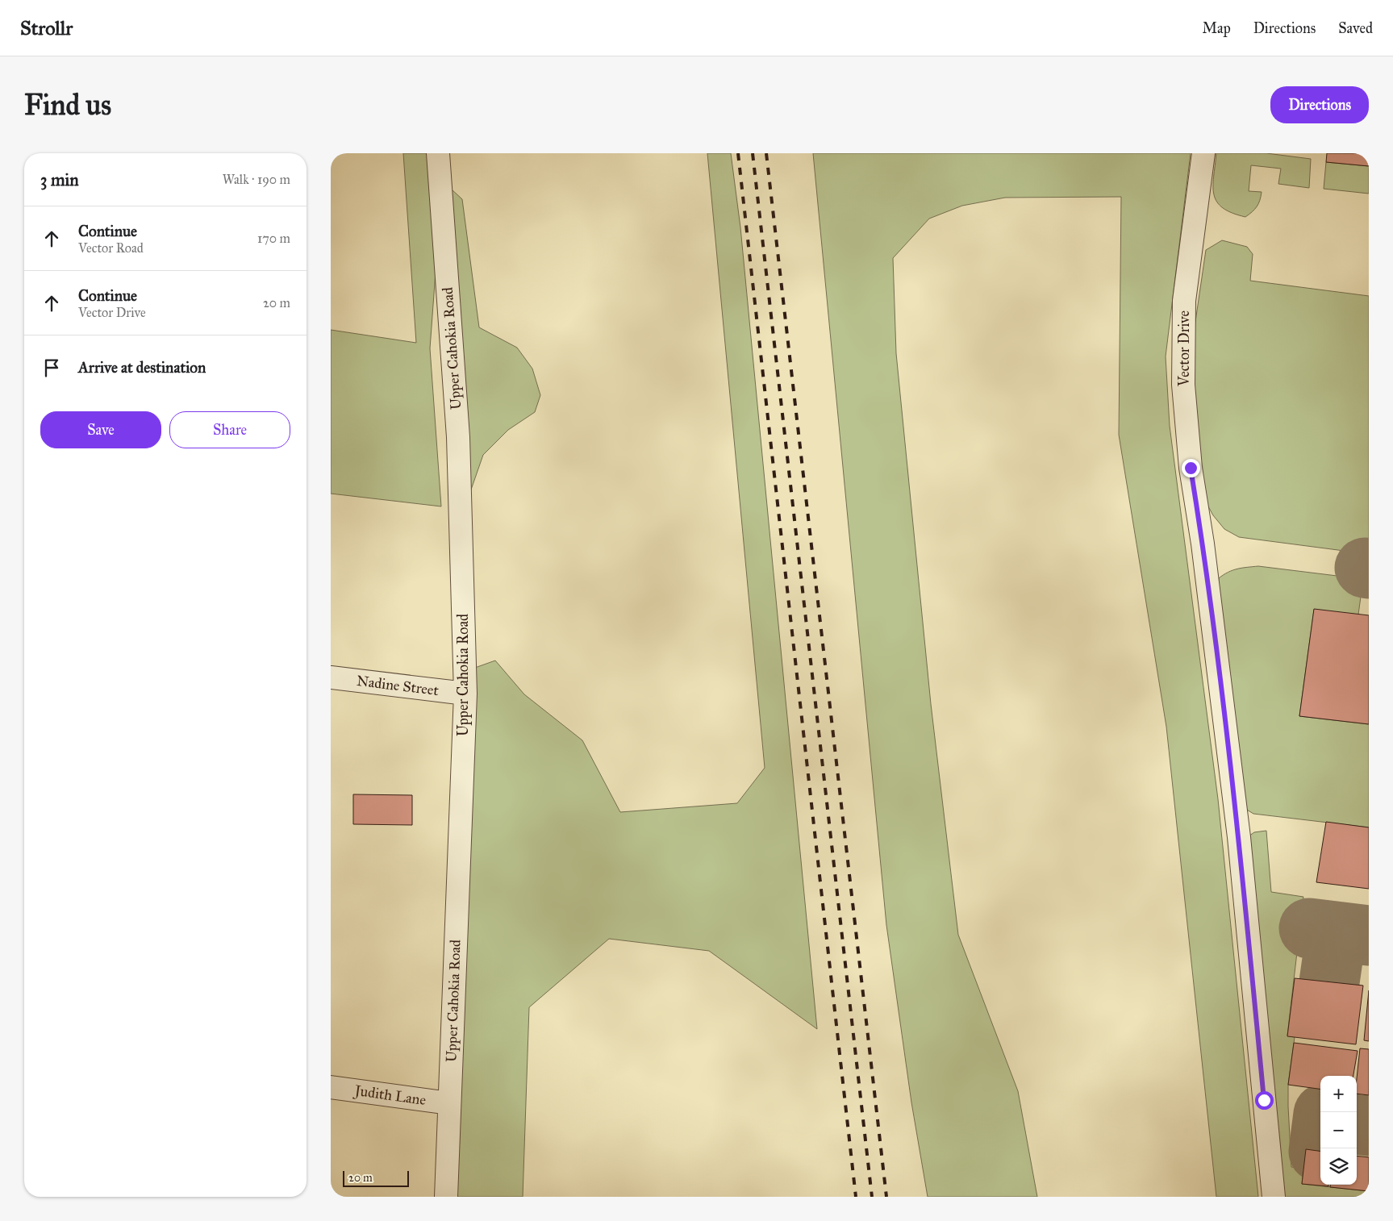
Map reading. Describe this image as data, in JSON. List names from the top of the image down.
{
  "streets": {
    "street": [
      "Upper Cahokia Road",
      "Vector Drive",
      "Nadine Street",
      "Judith Lane"
    ]
  },
  "crossings": [
    ["Upper Cahokia Road", "Nadine Street"],
    ["Upper Cahokia Road", "Judith Lane"]
  ],
  "scale_bar": "20 m",
  "page": {
    "header": "Strollr",
    "nav": ["Map", "Directions", "Saved"],
    "buttons": [
      "Directions",
      ["Save", "Share"]
    ],
    "title": "Find us",
    "heading": ["3 min", "Walk · 190 m"],
    "list": [
      ["Continue", "Vector Road", "170 m"],
      ["Continue", "Vector Drive", "20 m"],
      "Arrive at destination"
    ],
    "map_buttons": ["+", "−"],
    "scale": "20 m"
  }
}
